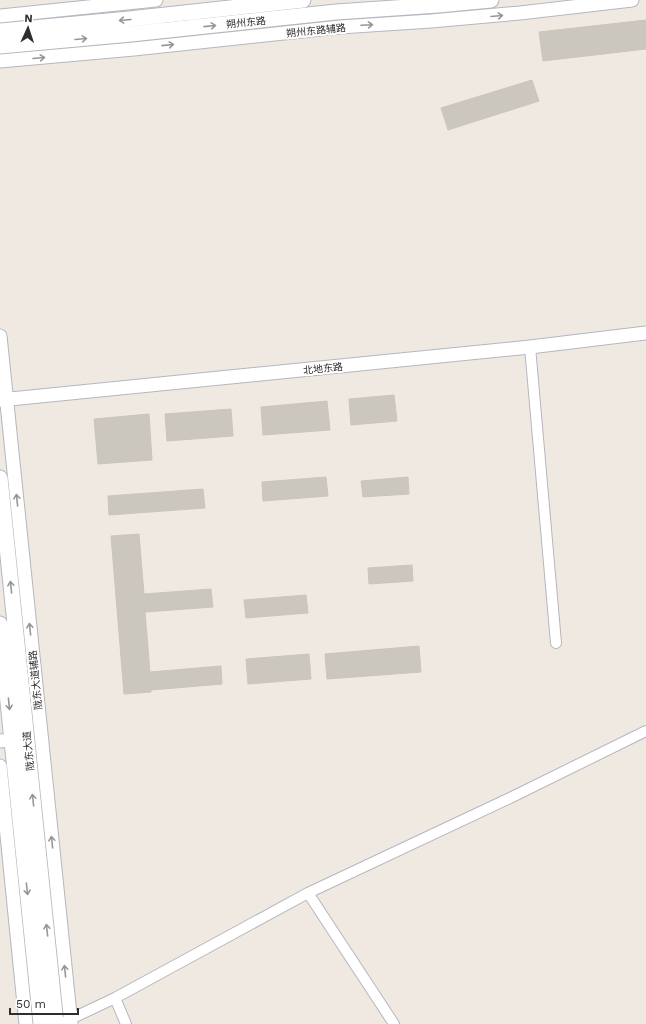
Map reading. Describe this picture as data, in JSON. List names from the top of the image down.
{
  "streets": {
    "main road": ["朔州东路", "陇东大道"],
    "street": ["朔州东路辅路", "北地东路", "陇东大道辅路"]
  },
  "crossings": [
    ["北地东路", "陇东大道辅路"],
    ["陇东大道辅路", "陇东大道"]
  ],
  "one_way": ["朔州东路辅路", "陇东大道辅路"],
  "scale_bar": "50 m",
  "north": "top"
}
